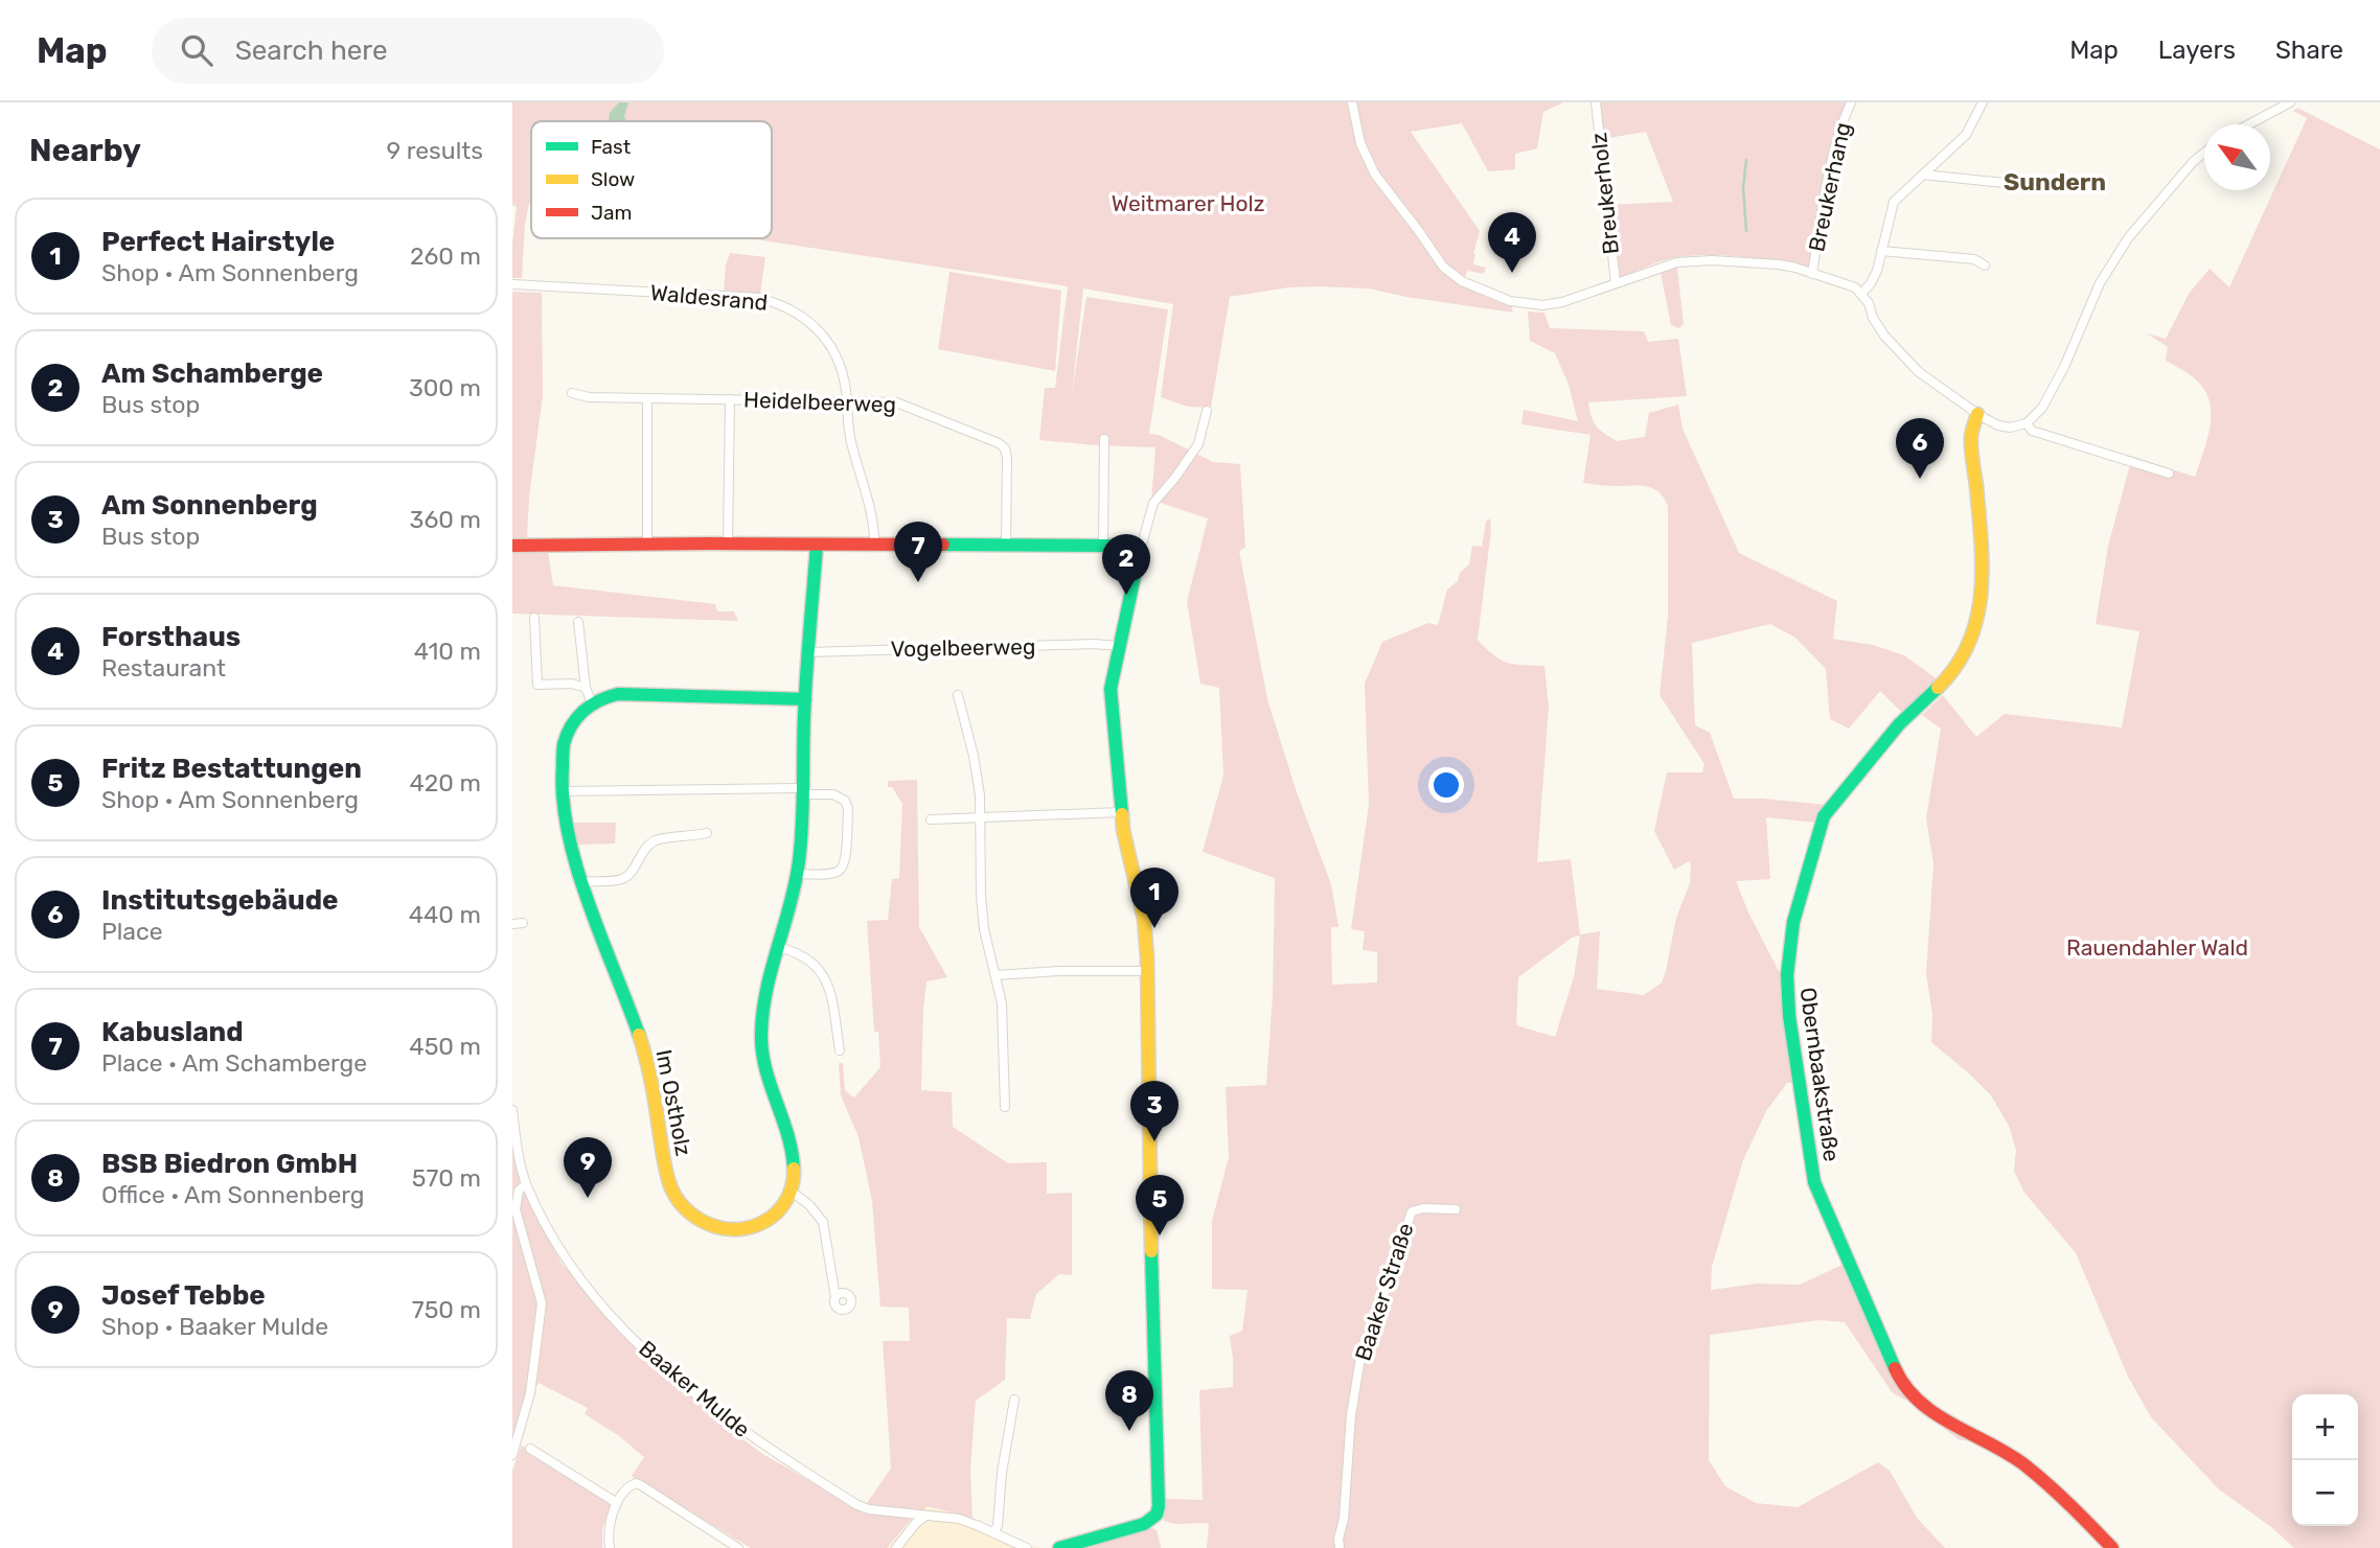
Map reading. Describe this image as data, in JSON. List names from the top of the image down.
{
  "streets": {
    "street": [
      "Breukerhang",
      "Breukerholz",
      "Waldesrand",
      "Heidelbeerweg",
      "Vogelbeerweg",
      "Obernbaakstraße",
      "Im Ostholz",
      "Baaker Straße",
      "Baaker Mulde"
    ]
  },
  "crossings": [
    ["Waldesrand", "Heidelbeerweg"]
  ],
  "districts": ["Sundern"],
  "parks": ["Weitmarer Holz", "Rauendahler Wald"],
  "legend": ["Fast", "Slow", "Jam"],
  "north": "top left",
  "page": {
    "header": "Map",
    "search": "Search here",
    "nav": ["Map", "Layers", "Share"],
    "heading": ["Nearby", "9 results"],
    "list": [
      {
        "mark": "1",
        "name": "Perfect Hairstyle",
        "note": "Shop · Am Sonnenberg",
        "value": "260 m"
      },
      {
        "mark": "2",
        "name": "Am Schamberge",
        "note": "Bus stop",
        "value": "300 m"
      },
      {
        "mark": "3",
        "name": "Am Sonnenberg",
        "note": "Bus stop",
        "value": "360 m"
      },
      {
        "mark": "4",
        "name": "Forsthaus",
        "note": "Restaurant",
        "value": "410 m"
      },
      {
        "mark": "5",
        "name": "Fritz Bestattungen",
        "note": "Shop · Am Sonnenberg",
        "value": "420 m"
      },
      {
        "mark": "6",
        "name": "Institutsgebäude",
        "note": "Place",
        "value": "440 m"
      },
      {
        "mark": "7",
        "name": "Kabusland",
        "note": "Place · Am Schamberge",
        "value": "450 m"
      },
      {
        "mark": "8",
        "name": "BSB Biedron GmbH",
        "note": "Office · Am Sonnenberg",
        "value": "570 m"
      },
      {
        "mark": "9",
        "name": "Josef Tebbe",
        "note": "Shop · Baaker Mulde",
        "value": "750 m"
      }
    ],
    "pins": [
      "4",
      "6",
      "7",
      "2",
      "1",
      "3",
      "9",
      "5",
      "8"
    ],
    "map_buttons": ["+", "−"]
  }
}
